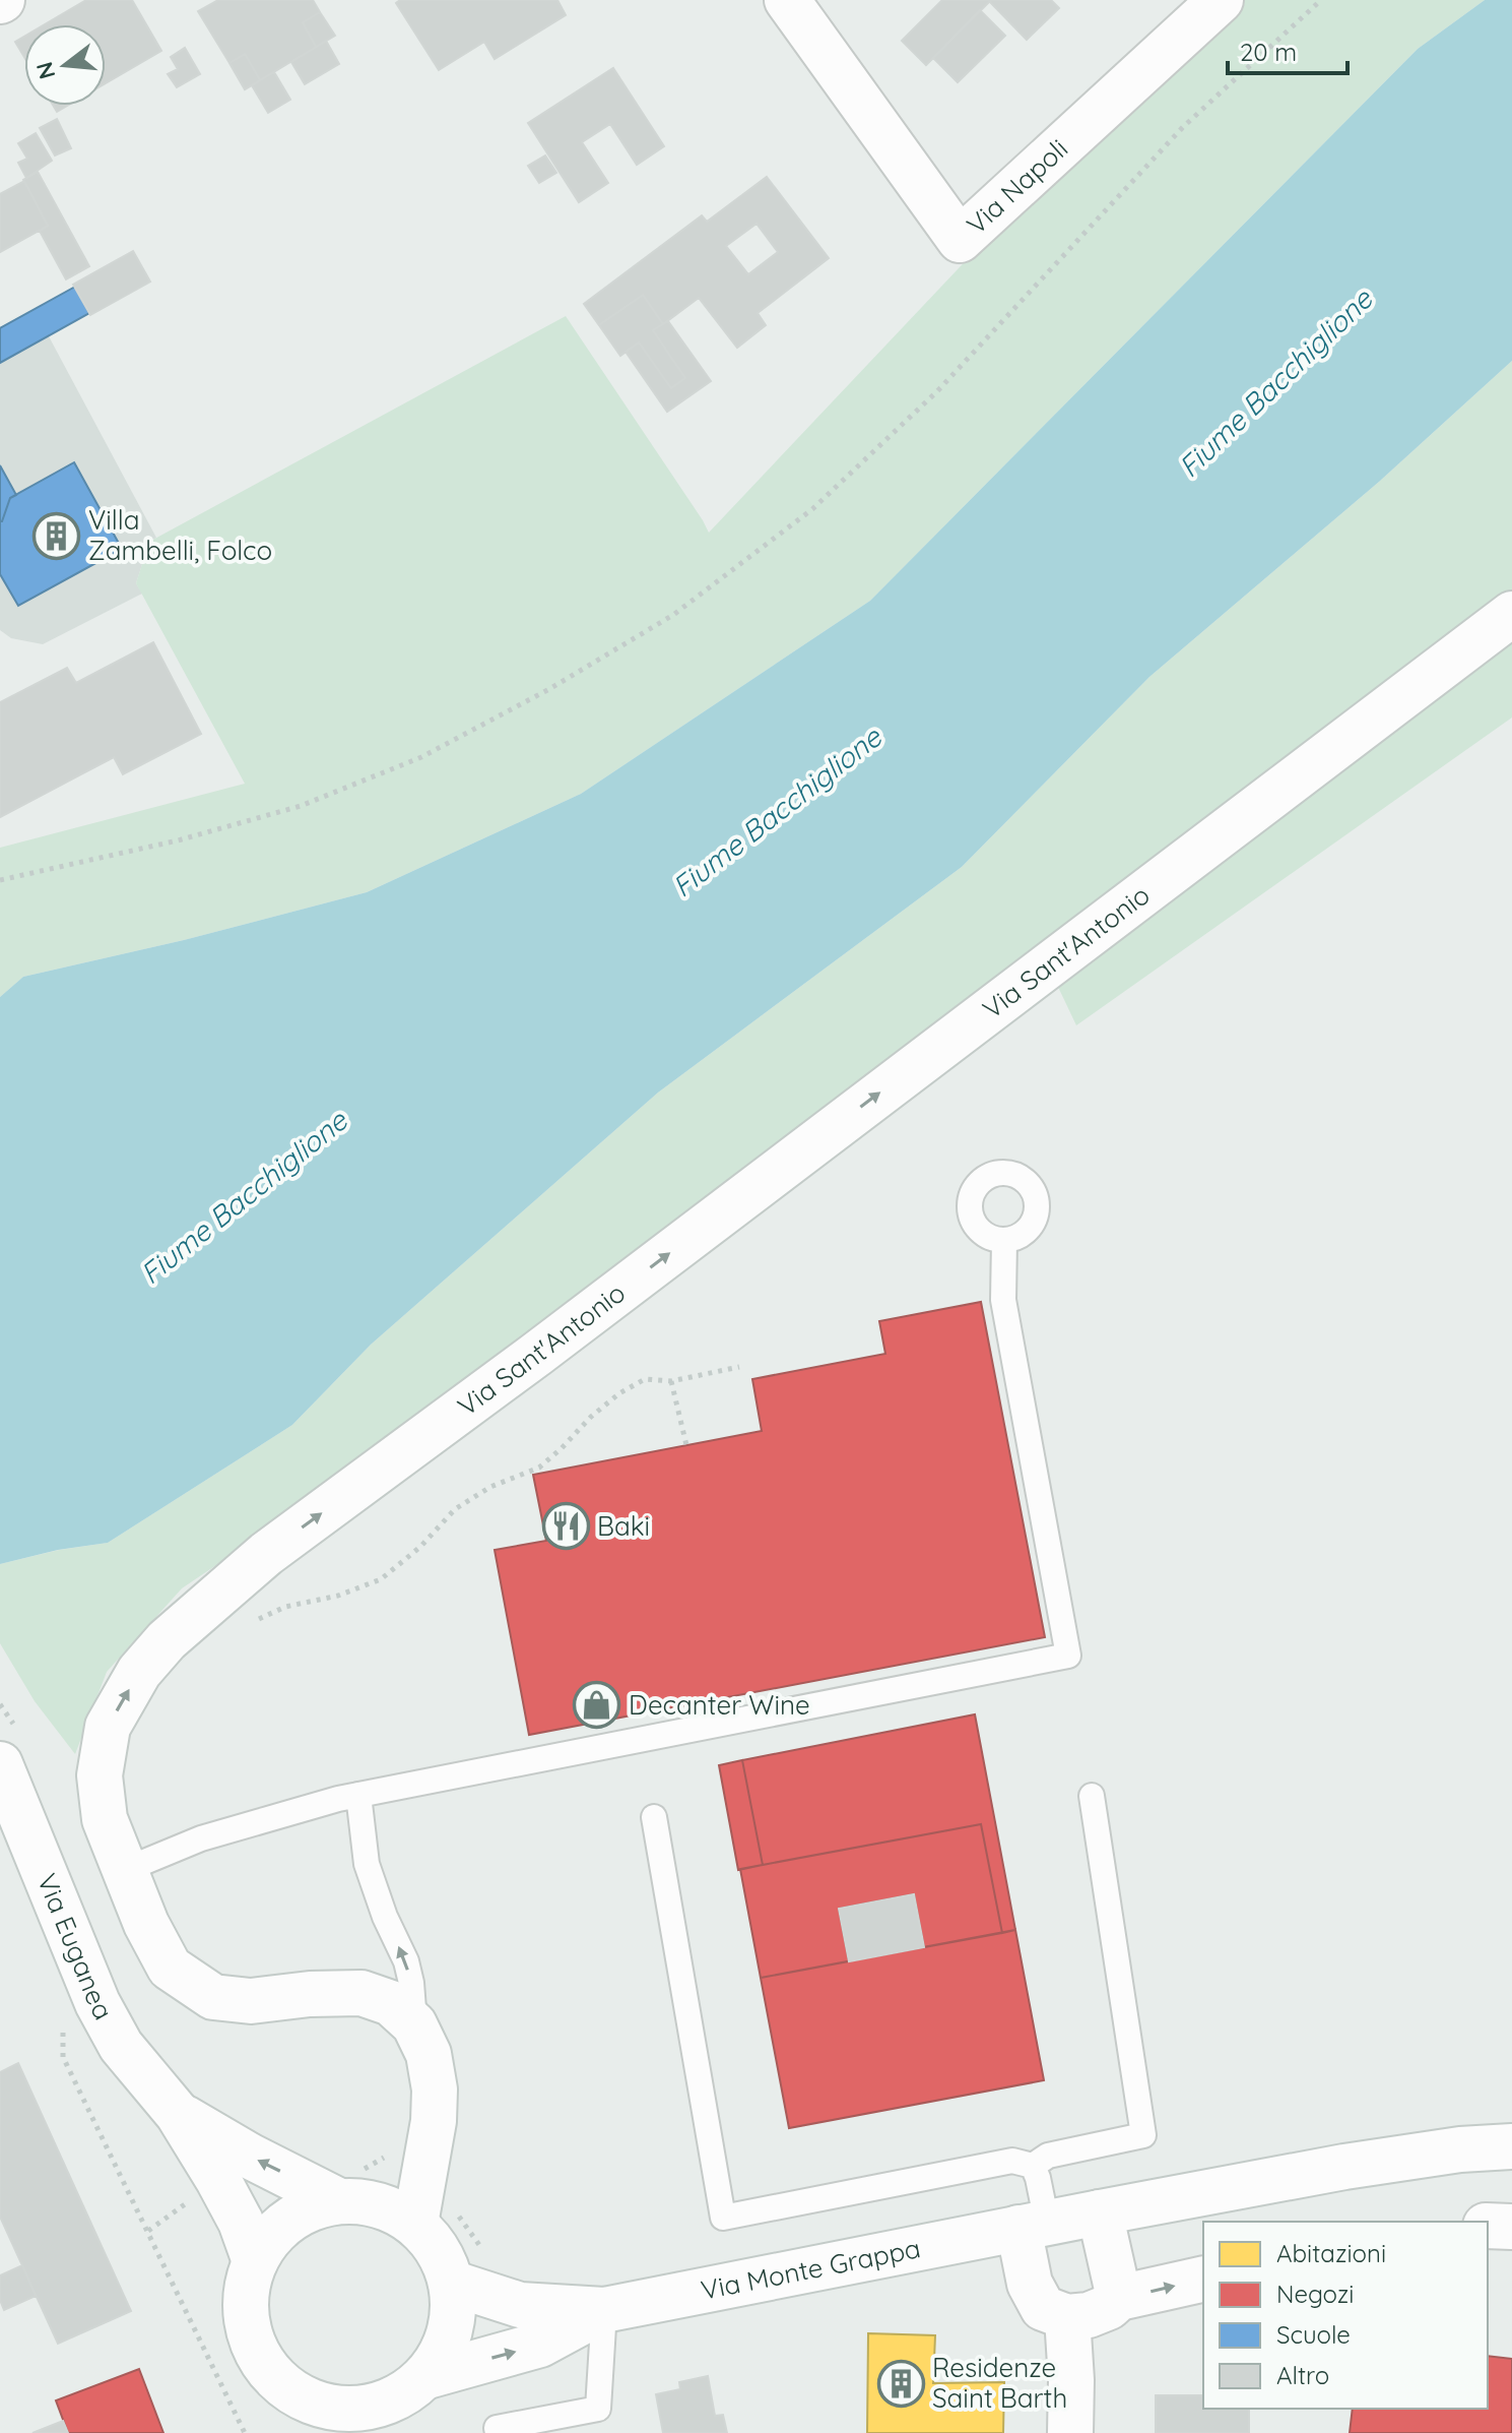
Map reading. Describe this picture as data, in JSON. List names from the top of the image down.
{
  "streets": {
    "street": [
      "Via Napoli",
      "Via Sant'Antonio",
      "Via Euganea",
      "Via Monte Grappa"
    ]
  },
  "crossings": [
    ["Via Euganea", "Via Monte Grappa"]
  ],
  "one_way": ["Via Sant'Antonio"],
  "water": ["Fiume Bacchiglione"],
  "places": {
    "building": ["Villa Zambelli, Folco", "Residenze Saint Barth"],
    "restaurant": ["Baki"],
    "shop": ["Decanter Wine"]
  },
  "legend": [
    "Abitazioni",
    "Negozi",
    "Scuole",
    "Altro"
  ],
  "scale_bar": "20 m",
  "north": "left"
}
